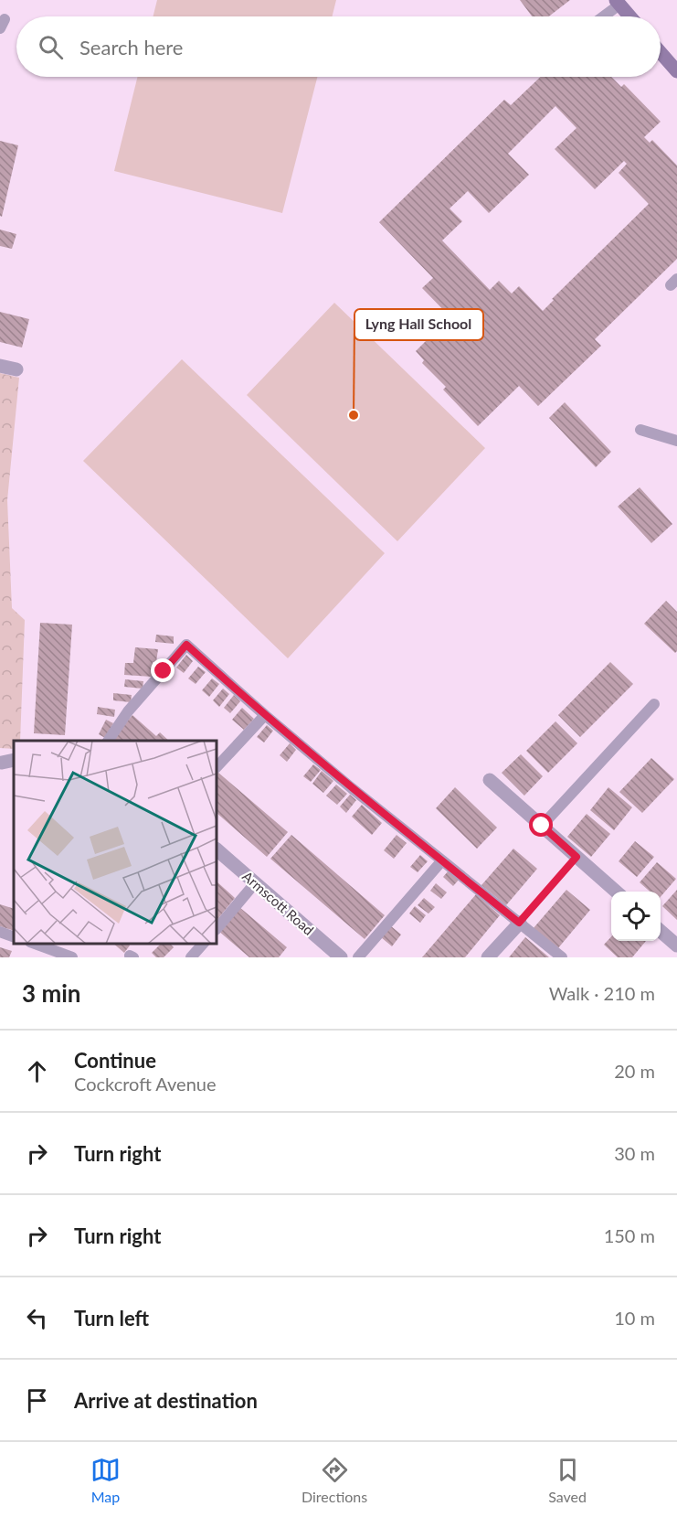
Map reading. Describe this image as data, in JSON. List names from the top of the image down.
{
  "streets": {
    "street": ["Armscott Road"]
  },
  "places": ["Lyng Hall School"],
  "page": {
    "search": "Search here",
    "heading": ["3 min", "Walk · 210 m"],
    "list": [
      ["Continue", "Cockcroft Avenue", "20 m"],
      ["Turn right", "30 m"],
      ["Turn right", "150 m"],
      ["Turn left", "10 m"],
      "Arrive at destination"
    ],
    "nav": ["Map", "Directions", "Saved"]
  }
}
